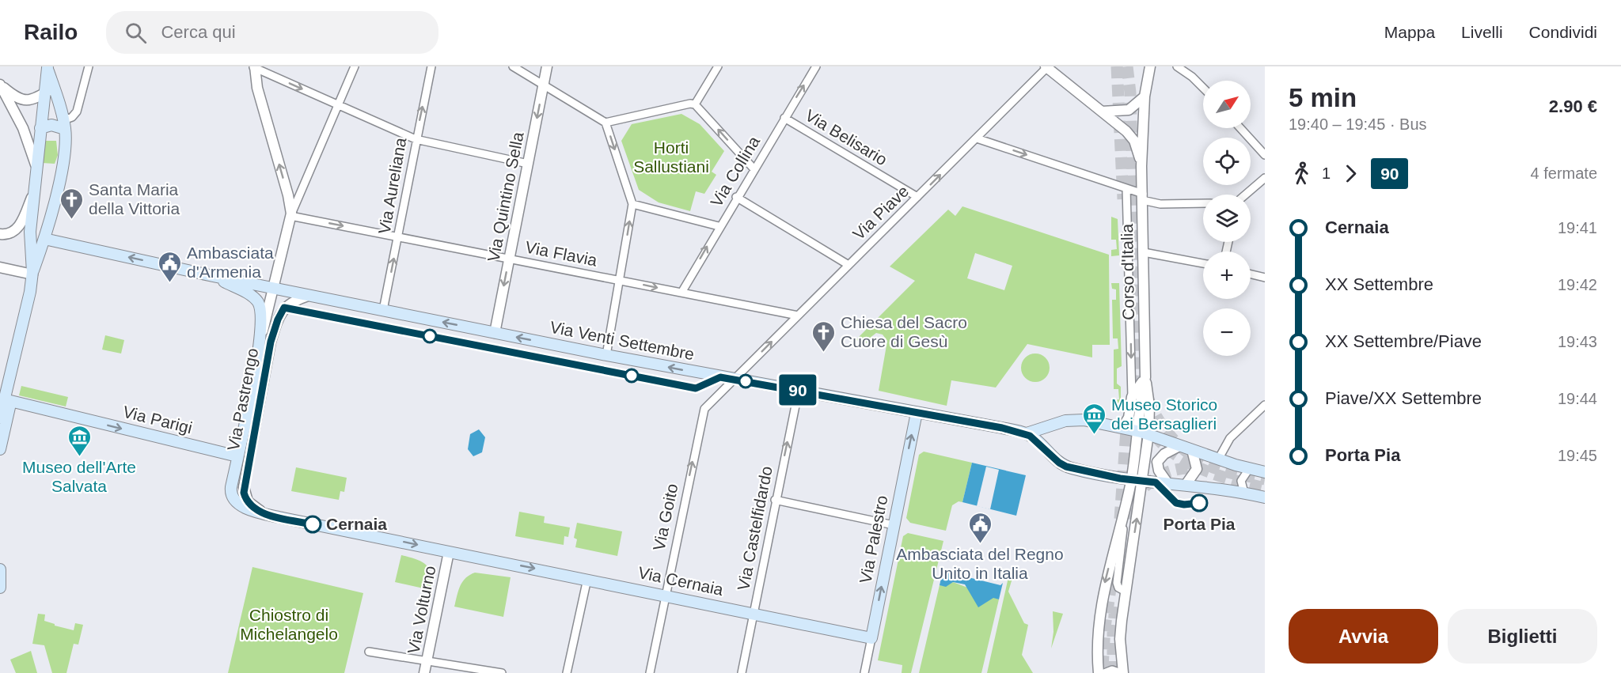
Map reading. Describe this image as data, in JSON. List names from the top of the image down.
{
  "streets": {
    "main road": [
      "Via Venti Settembre",
      "Via Pastrengo",
      "Via Parigi",
      "Via Palestro",
      "Via Cernaia"
    ],
    "street": [
      "Via Belisario",
      "Via Collina",
      "Via Aureliana",
      "Via Quintino Sella",
      "Via Piave",
      "Via Flavia",
      "Corso d'Italia",
      "Via Goito",
      "Via Castelfidardo",
      "Via Volturno"
    ]
  },
  "crossings": [
    ["Via Belisario", "Via Collina"],
    ["Via Belisario", "Via Piave"],
    ["Via Collina", "Via Flavia"],
    ["Via Aureliana", "Via Flavia"],
    ["Via Aureliana", "Via Venti Settembre"],
    ["Via Quintino Sella", "Via Flavia"],
    ["Via Quintino Sella", "Via Venti Settembre"],
    ["Via Piave", "Via Flavia"],
    ["Via Piave", "Corso d'Italia"],
    ["Via Piave", "Via Venti Settembre"],
    ["Via Piave", "Via Goito"],
    ["Via Flavia", "Via Pastrengo"],
    ["Corso d'Italia", "Via Venti Settembre"],
    ["Via Venti Settembre", "Via Pastrengo"],
    ["Via Venti Settembre", "Via Goito"],
    ["Via Venti Settembre", "Via Castelfidardo"],
    ["Via Venti Settembre", "Via Palestro"],
    ["Via Pastrengo", "Via Parigi"],
    ["Via Goito", "Via Cernaia"],
    ["Via Castelfidardo", "Via Cernaia"],
    ["Via Palestro", "Via Cernaia"],
    ["Via Cernaia", "Via Volturno"]
  ],
  "one_way": [
    "Via Collina",
    "Via Aureliana",
    "Via Quintino Sella",
    "Via Piave",
    "Via Venti Settembre",
    "Via Parigi",
    "Via Goito",
    "Via Castelfidardo",
    "Via Palestro"
  ],
  "parks": ["Horti Sallustiani", "Chiostro di Michelangelo"],
  "places": {
    "church": ["Santa Maria della Vittoria", "Chiesa del Sacro Cuore di Gesù"],
    "public building": ["Ambasciata d'Armenia", "Ambasciata del Regno Unito in Italia"],
    "museum": ["Museo Storico dei Bersaglieri", "Museo dell'Arte Salvata"],
    "other": ["Porta Pia", "Cernaia"]
  },
  "lines": ["bus line 90"],
  "north": "top right",
  "page": {
    "header": "Railo",
    "search": "Cerca qui",
    "nav": ["Mappa", "Livelli", "Condividi"],
    "on_map": "90",
    "heading": ["5 min", "19:40 – 19:45 · Bus", "2.90 €"],
    "map_buttons": ["+", "−"],
    "legs": ["1", "90", "4 fermate"],
    "list": [
      {
        "name": "Cernaia",
        "value": "19:41"
      },
      {
        "name": "XX Settembre",
        "value": "19:42"
      },
      {
        "name": "XX Settembre/Piave",
        "value": "19:43"
      },
      {
        "name": "Piave/XX Settembre",
        "value": "19:44"
      },
      {
        "name": "Porta Pia",
        "value": "19:45"
      }
    ],
    "buttons": ["Avvia", "Biglietti"]
  }
}
